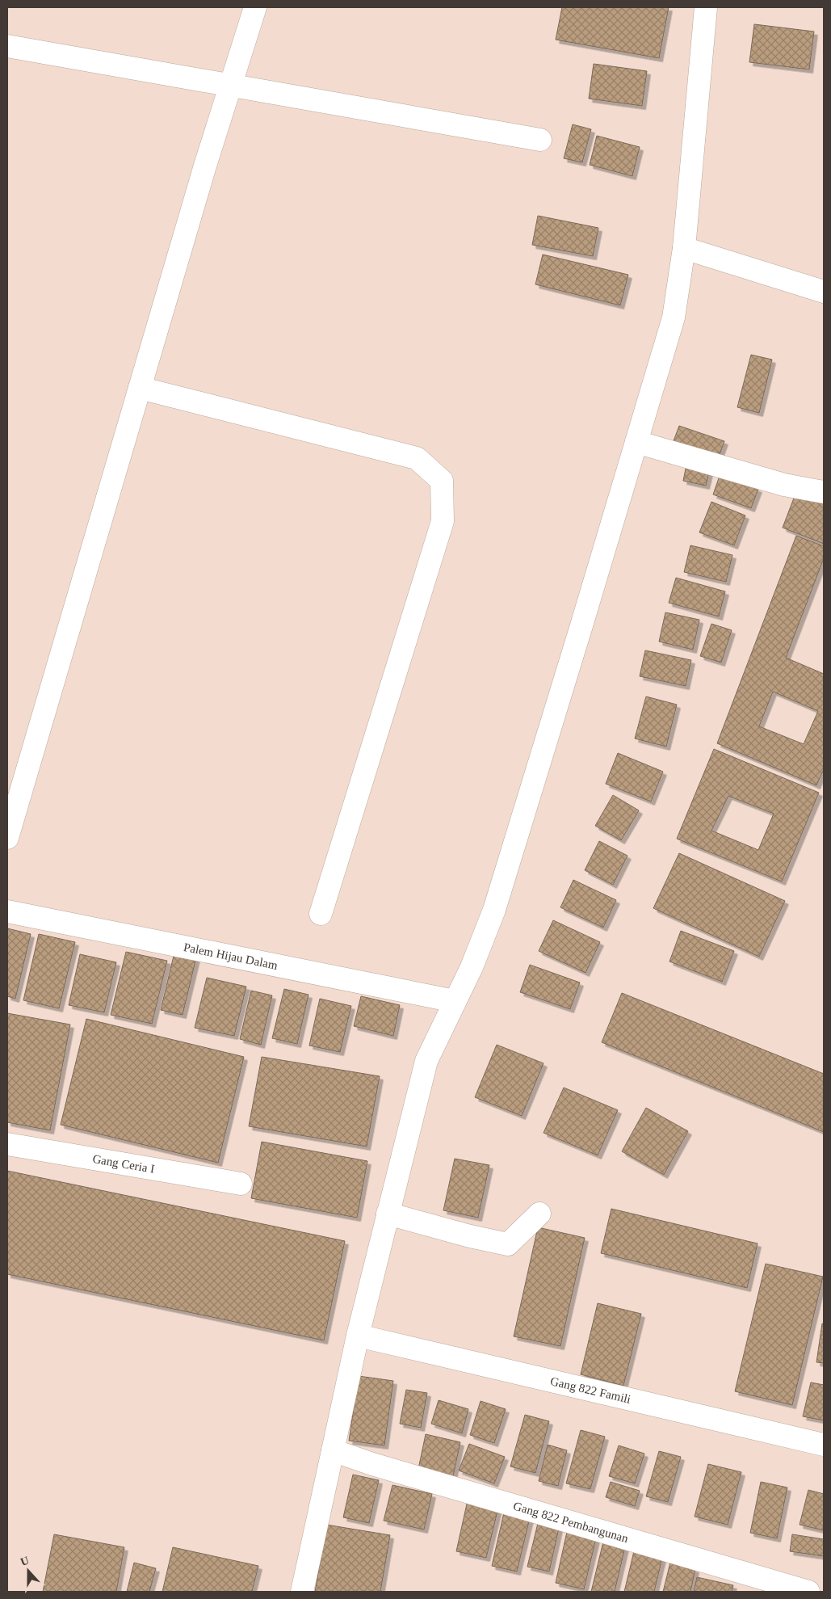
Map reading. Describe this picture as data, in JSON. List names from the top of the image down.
{
  "streets": {
    "street": [
      "Palem Hijau Dalam",
      "Gang Ceria I",
      "Gang 822 Famili",
      "Gang 822 Pembangunan"
    ]
  },
  "north": "top"
}
